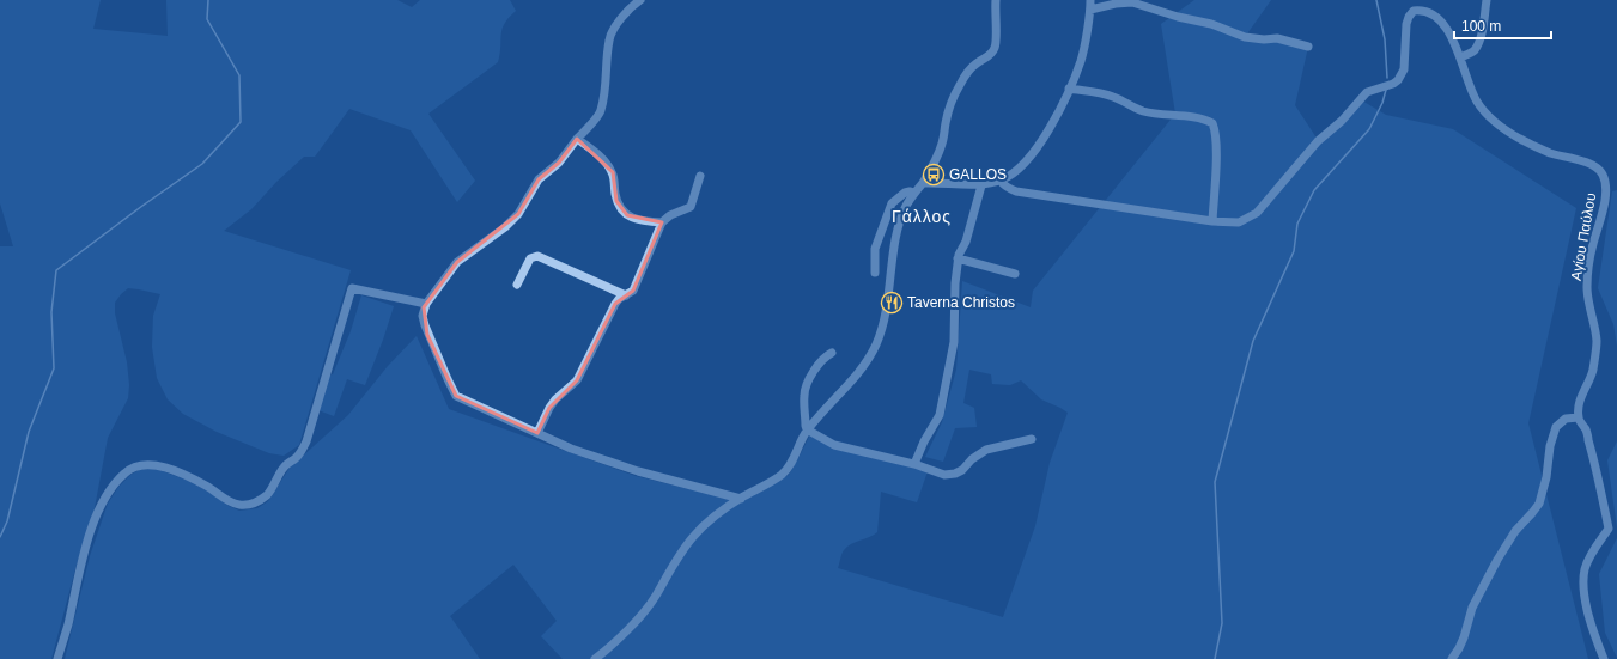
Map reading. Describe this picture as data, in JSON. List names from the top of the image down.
{
  "streets": {
    "street": ["Αγίου Παύλου"]
  },
  "districts": ["Γάλλος"],
  "places": {
    "bus stop": ["GALLOS"],
    "restaurant": ["Taverna Christos"]
  },
  "scale_bar": "100 m"
}
